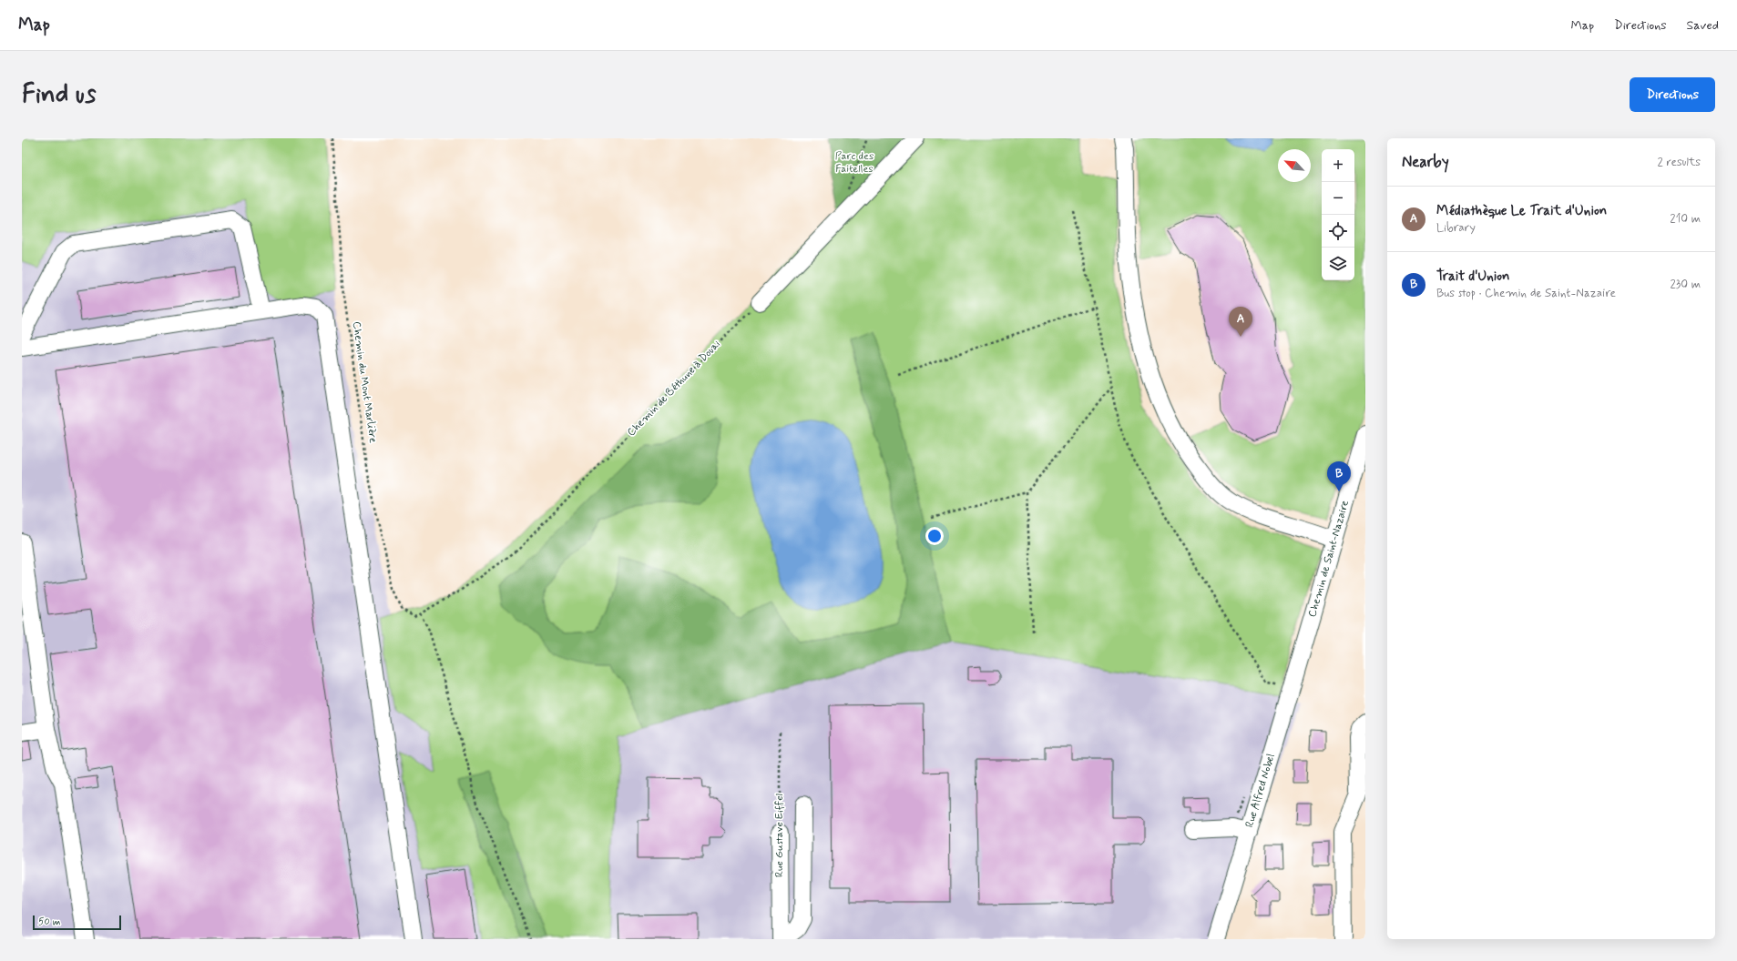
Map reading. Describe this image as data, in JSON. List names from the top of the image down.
{
  "streets": {
    "street": ["Chemin de Saint-Nazaire", "Rue Alfred Nobel", "Rue Gustave Eiffel"],
    "path": ["Chemin du Mont Marlière", "Chemin de Béthune à Douai"]
  },
  "crossings": [
    ["Chemin du Mont Marlière", "Chemin de Béthune à Douai"],
    ["Chemin de Saint-Nazaire", "Rue Alfred Nobel"]
  ],
  "parks": ["Parc des Faitelles"],
  "scale_bar": "50 m",
  "north": "top left",
  "page": {
    "header": "Map",
    "nav": ["Map", "Directions", "Saved"],
    "buttons": "Directions",
    "title": "Find us",
    "heading": ["Nearby", "2 results"],
    "map_buttons": ["+", "−"],
    "list": [
      {
        "mark": "A",
        "name": "Médiathèque Le Trait d'Union",
        "note": "Library",
        "value": "210 m"
      },
      {
        "mark": "B",
        "name": "Trait d'Union",
        "note": "Bus stop · Chemin de Saint-Nazaire",
        "value": "230 m"
      }
    ],
    "pins": ["A", "B"],
    "scale": "50 m"
  }
}
